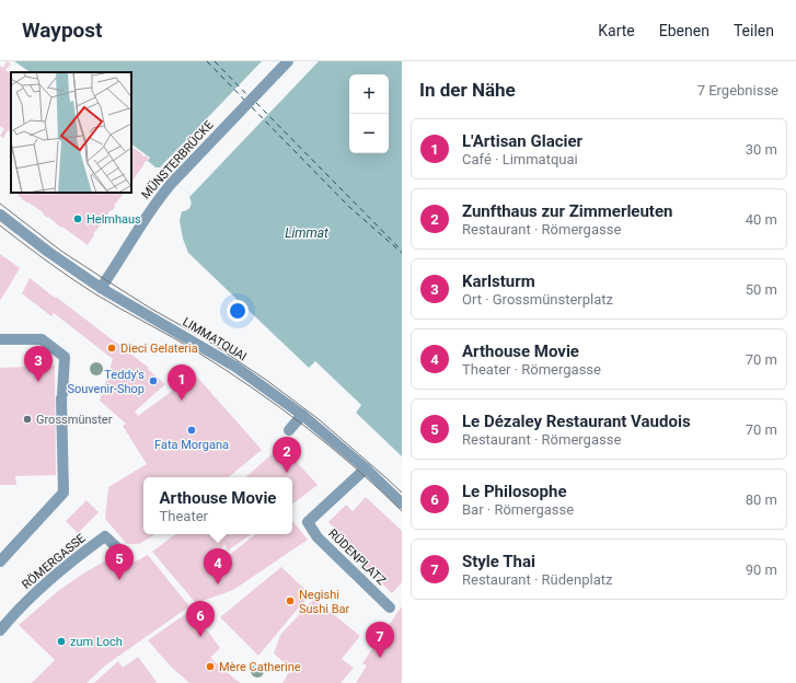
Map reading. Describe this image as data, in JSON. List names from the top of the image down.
{
  "streets": {
    "street": [
      "MÜNSTERBRÜCKE",
      "LIMMATQUAI",
      "RÜDENPLATZ",
      "RÖMERGASSE"
    ]
  },
  "crossings": [
    ["MÜNSTERBRÜCKE", "LIMMATQUAI"],
    ["LIMMATQUAI", "RÜDENPLATZ"]
  ],
  "water": ["Limmat"],
  "places": [
    "Helmhaus",
    "Dieci Gelateria",
    "Teddy's Souvenir-Shop",
    "Grossmünster",
    "Fata Morgana",
    "Negishi Sushi Bar",
    "zum Loch",
    "Mère Catherine"
  ],
  "page": {
    "header": "Waypost",
    "nav": ["Karte", "Ebenen", "Teilen"],
    "heading": ["In der Nähe", "7 Ergebnisse"],
    "map_buttons": ["+", "−"],
    "list": [
      {
        "mark": "1",
        "name": "L'Artisan Glacier",
        "note": "Café · Limmatquai",
        "value": "30 m"
      },
      {
        "mark": "2",
        "name": "Zunfthaus zur Zimmerleuten",
        "note": "Restaurant · Römergasse",
        "value": "40 m"
      },
      {
        "mark": "3",
        "name": "Karlsturm",
        "note": "Ort · Grossmünsterplatz",
        "value": "50 m"
      },
      {
        "mark": "4",
        "name": "Arthouse Movie",
        "note": "Theater · Römergasse",
        "value": "70 m"
      },
      {
        "mark": "5",
        "name": "Le Dézaley Restaurant Vaudois",
        "note": "Restaurant · Römergasse",
        "value": "70 m"
      },
      {
        "mark": "6",
        "name": "Le Philosophe",
        "note": "Bar · Römergasse",
        "value": "80 m"
      },
      {
        "mark": "7",
        "name": "Style Thai",
        "note": "Restaurant · Rüdenplatz",
        "value": "90 m"
      }
    ],
    "pins": [
      "3",
      "1",
      "2",
      "5",
      "4",
      "6",
      "7"
    ],
    "popup": ["Arthouse Movie", "Theater"]
  }
}
